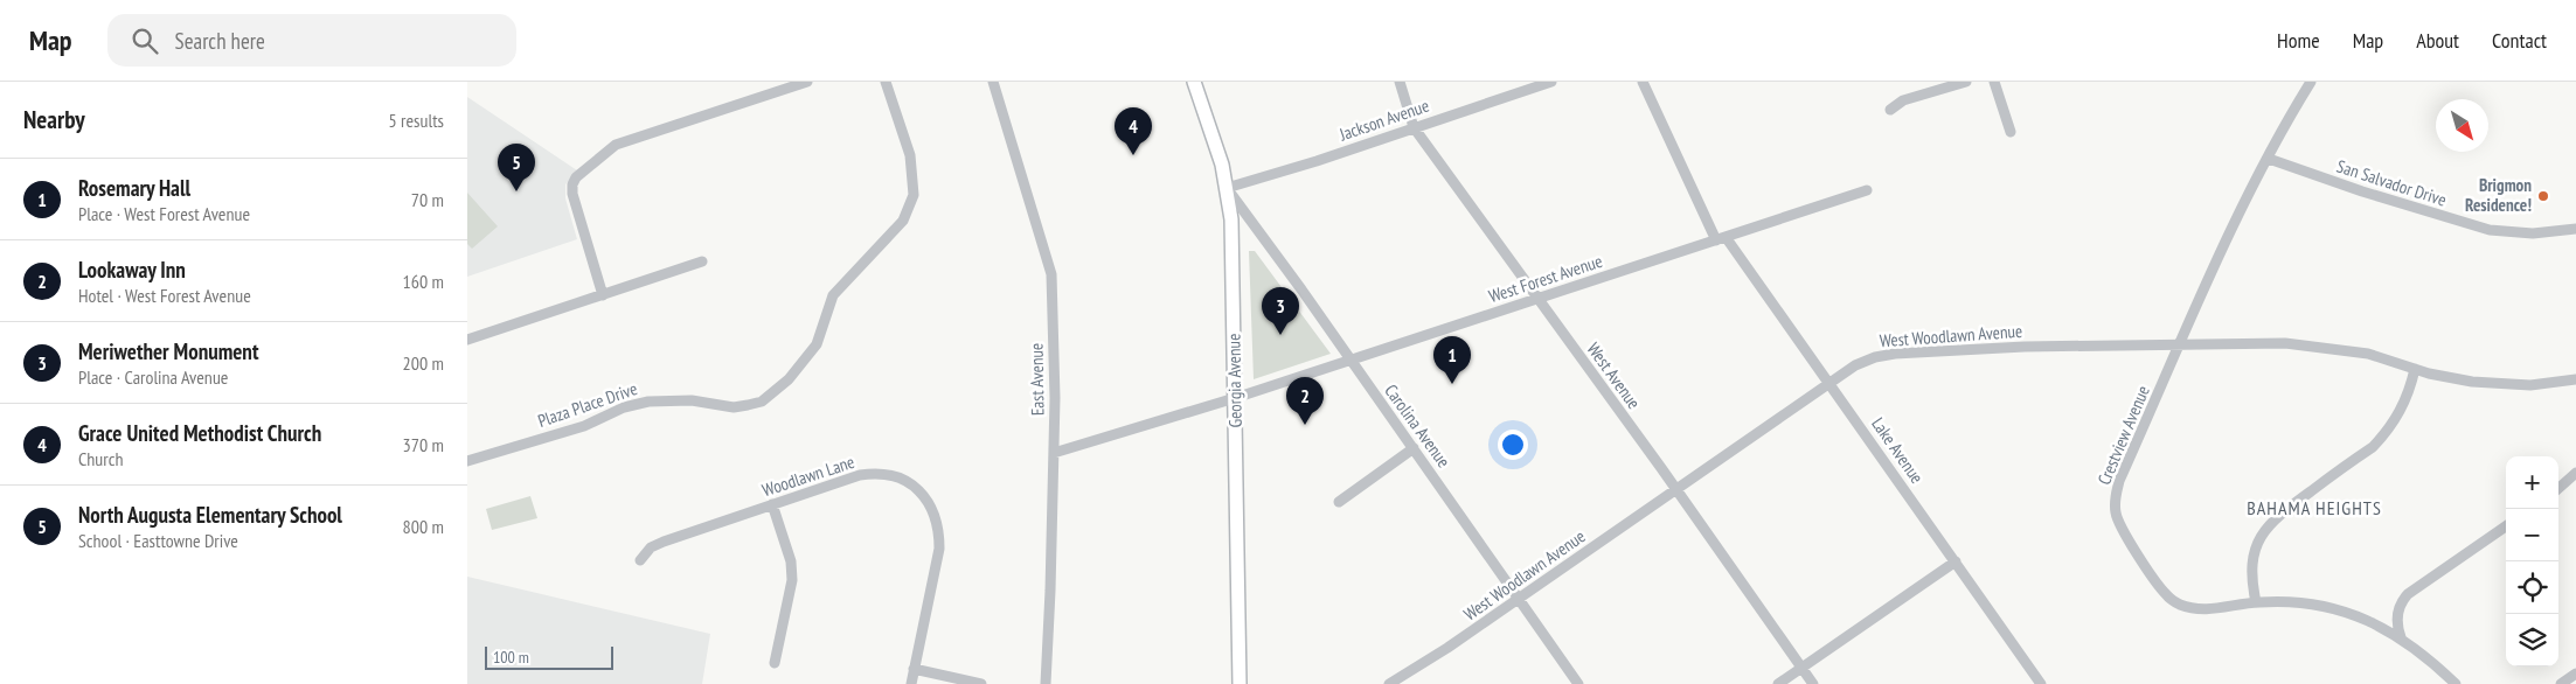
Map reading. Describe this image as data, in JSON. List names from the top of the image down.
{
  "streets": {
    "main road": ["Georgia Avenue"],
    "street": [
      "Jackson Avenue",
      "San Salvador Drive",
      "West Forest Avenue",
      "West Woodlawn Avenue",
      "West Avenue",
      "East Avenue",
      "Plaza Place Drive",
      "Carolina Avenue",
      "Crestview Avenue",
      "Lake Avenue",
      "Woodlawn Lane"
    ]
  },
  "crossings": [
    ["Jackson Avenue", "West Avenue"],
    ["Jackson Avenue", "Georgia Avenue"],
    ["Jackson Avenue", "Carolina Avenue"],
    ["San Salvador Drive", "Crestview Avenue"],
    ["West Forest Avenue", "West Avenue"],
    ["West Forest Avenue", "East Avenue"],
    ["West Forest Avenue", "Georgia Avenue"],
    ["West Forest Avenue", "Carolina Avenue"],
    ["West Forest Avenue", "Lake Avenue"],
    ["West Woodlawn Avenue", "West Avenue"],
    ["West Woodlawn Avenue", "Carolina Avenue"],
    ["West Woodlawn Avenue", "Crestview Avenue"],
    ["West Woodlawn Avenue", "Lake Avenue"],
    ["Georgia Avenue", "Carolina Avenue"]
  ],
  "districts": ["BAHAMA HEIGHTS"],
  "places": ["Brigmon Residence!"],
  "scale_bar": "100 m",
  "north": "bottom right",
  "page": {
    "header": "Map",
    "search": "Search here",
    "nav": [
      "Home",
      "Map",
      "About",
      "Contact"
    ],
    "heading": ["Nearby", "5 results"],
    "pins": [
      "4",
      "5",
      "3",
      "1",
      "2"
    ],
    "list": [
      {
        "mark": "1",
        "name": "Rosemary Hall",
        "note": "Place · West Forest Avenue",
        "value": "70 m"
      },
      {
        "mark": "2",
        "name": "Lookaway Inn",
        "note": "Hotel · West Forest Avenue",
        "value": "160 m"
      },
      {
        "mark": "3",
        "name": "Meriwether Monument",
        "note": "Place · Carolina Avenue",
        "value": "200 m"
      },
      {
        "mark": "4",
        "name": "Grace United Methodist Church",
        "note": "Church",
        "value": "370 m"
      },
      {
        "mark": "5",
        "name": "North Augusta Elementary School",
        "note": "School · Easttowne Drive",
        "value": "800 m"
      }
    ],
    "map_buttons": ["+", "−"],
    "scale": "100 m"
  }
}
